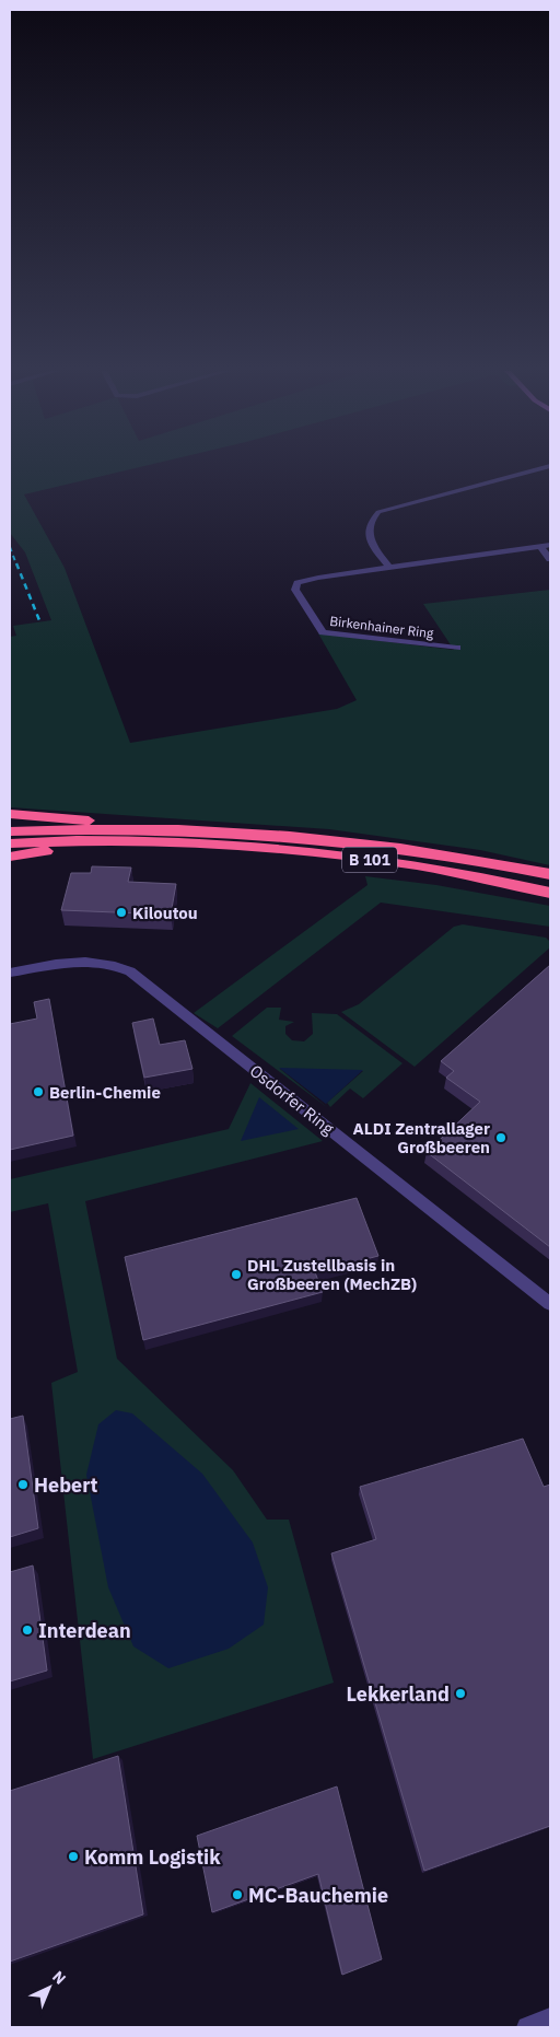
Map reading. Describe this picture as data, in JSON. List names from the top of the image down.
{
  "streets": {
    "highway": ["B 101"],
    "street": ["Birkenhainer Ring", "Osdorfer Ring"]
  },
  "places": [
    "Kiloutou",
    "Berlin-Chemie",
    "ALDI Zentrallager Großbeeren",
    "DHL Zustellbasis in Großbeeren (MechZB)",
    "Hebert",
    "Interdean",
    "Lekkerland",
    "Komm Logistik",
    "MC-Bauchemie"
  ],
  "north": "top right"
}
